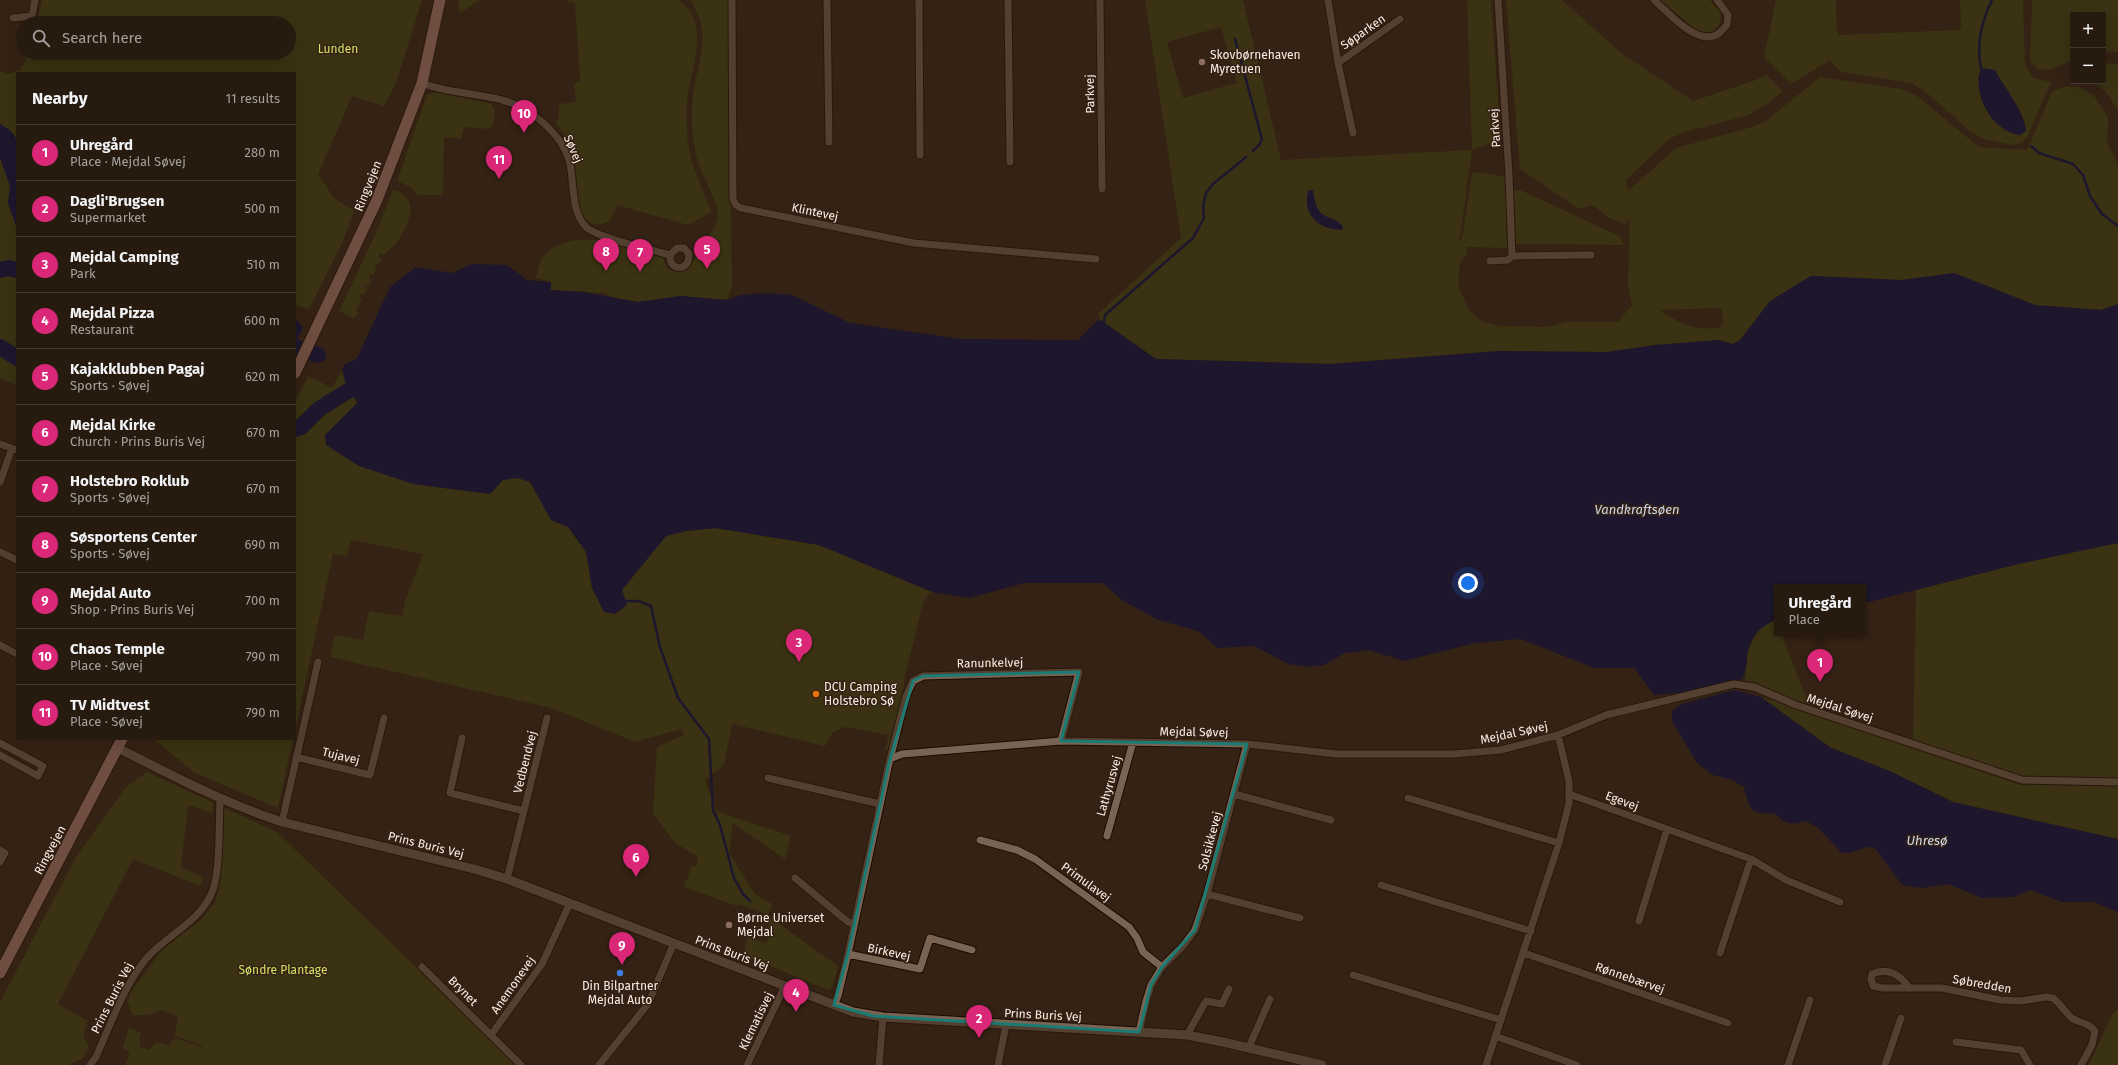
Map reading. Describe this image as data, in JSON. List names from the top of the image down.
{
  "streets": {
    "main road": ["Ringvejen"],
    "street": [
      "Søparken",
      "Parkvej",
      "Søvej",
      "Klintevej",
      "Ranunkelvej",
      "Mejdal Søvej",
      "Tujavej",
      "Vedbendvej",
      "Lathyrusvej",
      "Egevej",
      "Solsikkevej",
      "Prins Buris Vej",
      "Primulavej",
      "Birkevej",
      "Rønnebærvej",
      "Søbredden",
      "Anemonevej",
      "Brynet",
      "Klematisvej"
    ]
  },
  "crossings": [
    ["Søvej", "Ringvejen"],
    ["Ringvejen", "Prins Buris Vej"],
    ["Ranunkelvej", "Mejdal Søvej"],
    ["Ranunkelvej", "Birkevej"],
    ["Mejdal Søvej", "Lathyrusvej"],
    ["Mejdal Søvej", "Solsikkevej"],
    ["Mejdal Søvej", "Birkevej"],
    ["Vedbendvej", "Prins Buris Vej"],
    ["Solsikkevej", "Prins Buris Vej"],
    ["Solsikkevej", "Primulavej"],
    ["Prins Buris Vej", "Birkevej"],
    ["Prins Buris Vej", "Anemonevej"],
    ["Prins Buris Vej", "Klematisvej"],
    ["Anemonevej", "Brynet"]
  ],
  "water": ["Vandkraftsøen", "Uhresø"],
  "parks": ["Lunden", "Søndre Plantage"],
  "places": [
    "Skovbørnehaven Myretuen",
    "DCU Camping Holstebro Sø",
    "Børne Universet Mejdal",
    "Din Bilpartner Mejdal Auto"
  ],
  "page": {
    "map_buttons": ["+", "−"],
    "search": "Search here",
    "heading": ["Nearby", "11 results"],
    "pins": [
      "10",
      "11",
      "5",
      "8",
      "7",
      "3",
      "1",
      "6",
      "9",
      "4",
      "2"
    ],
    "list": [
      {
        "mark": "1",
        "name": "Uhregård",
        "note": "Place · Mejdal Søvej",
        "value": "280 m"
      },
      {
        "mark": "2",
        "name": "Dagli'Brugsen",
        "note": "Supermarket",
        "value": "500 m"
      },
      {
        "mark": "3",
        "name": "Mejdal Camping",
        "note": "Park",
        "value": "510 m"
      },
      {
        "mark": "4",
        "name": "Mejdal Pizza",
        "note": "Restaurant",
        "value": "600 m"
      },
      {
        "mark": "5",
        "name": "Kajakklubben Pagaj",
        "note": "Sports · Søvej",
        "value": "620 m"
      },
      {
        "mark": "6",
        "name": "Mejdal Kirke",
        "note": "Church · Prins Buris Vej",
        "value": "670 m"
      },
      {
        "mark": "7",
        "name": "Holstebro Roklub",
        "note": "Sports · Søvej",
        "value": "670 m"
      },
      {
        "mark": "8",
        "name": "Søsportens Center",
        "note": "Sports · Søvej",
        "value": "690 m"
      },
      {
        "mark": "9",
        "name": "Mejdal Auto",
        "note": "Shop · Prins Buris Vej",
        "value": "700 m"
      },
      {
        "mark": "10",
        "name": "Chaos Temple",
        "note": "Place · Søvej",
        "value": "790 m"
      },
      {
        "mark": "11",
        "name": "TV Midtvest",
        "note": "Place · Søvej",
        "value": "790 m"
      }
    ],
    "popup": ["Uhregård", "Place"]
  }
}
